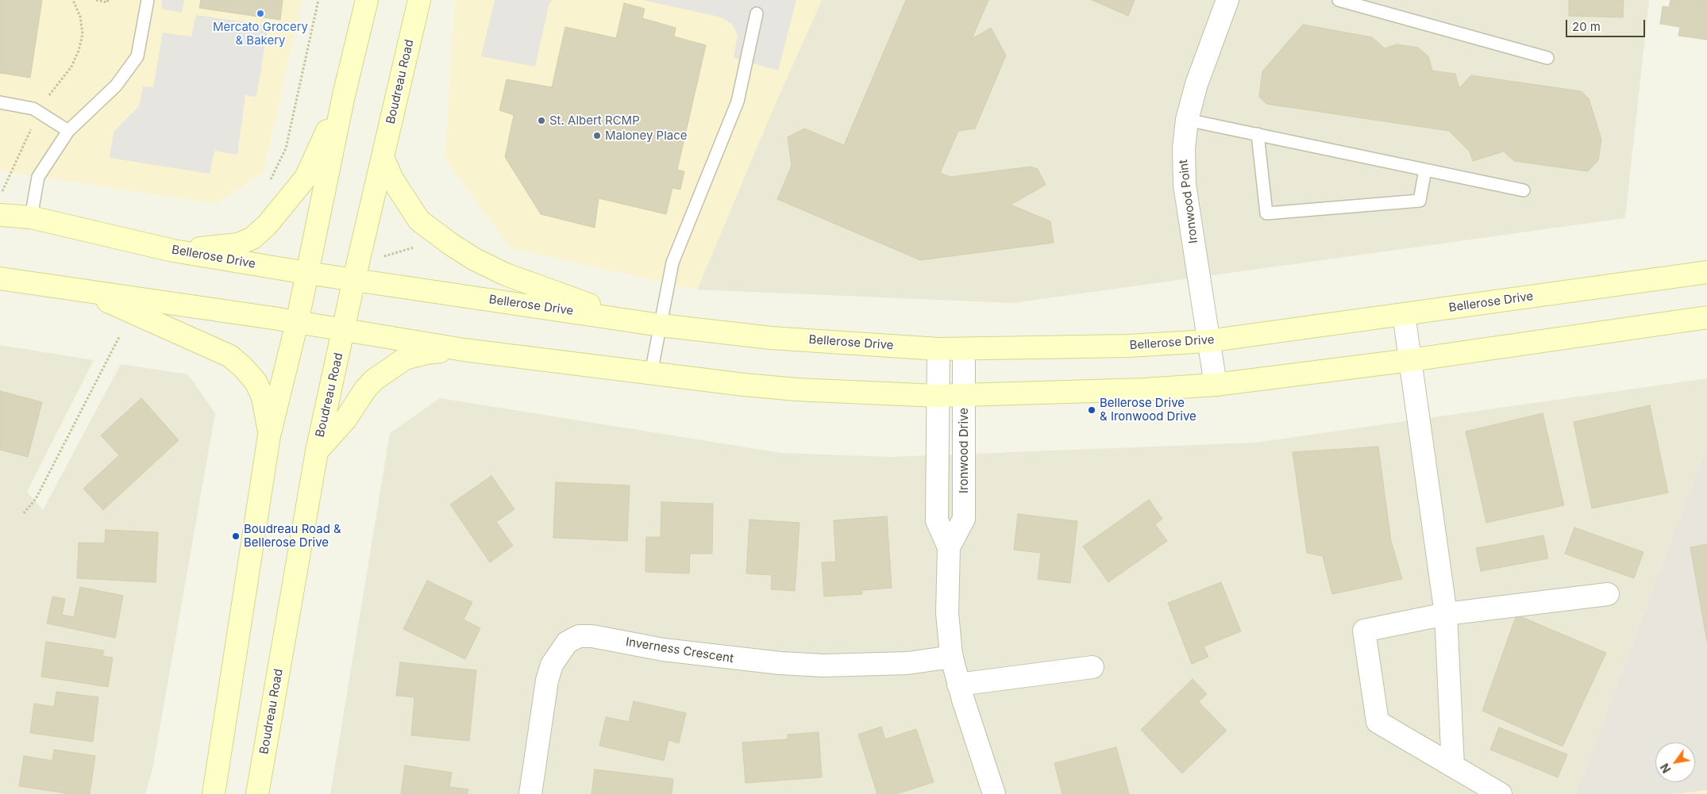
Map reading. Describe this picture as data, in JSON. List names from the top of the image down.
{
  "streets": {
    "main road": ["Boudreau Road", "Bellerose Drive"],
    "street": ["Ironwood Point", "Ironwood Drive", "Inverness Crescent"]
  },
  "crossings": [
    ["Boudreau Road", "Bellerose Drive"],
    ["Ironwood Point", "Bellerose Drive"],
    ["Bellerose Drive", "Ironwood Drive"],
    ["Ironwood Drive", "Inverness Crescent"]
  ],
  "places": [
    "Mercato Grocery & Bakery",
    "St. Albert RCMP",
    "Maloney Place",
    "Bellerose Drive & Ironwood Drive",
    "Boudreau Road & Bellerose Drive"
  ],
  "scale_bar": "20 m",
  "north": "bottom left"
}
